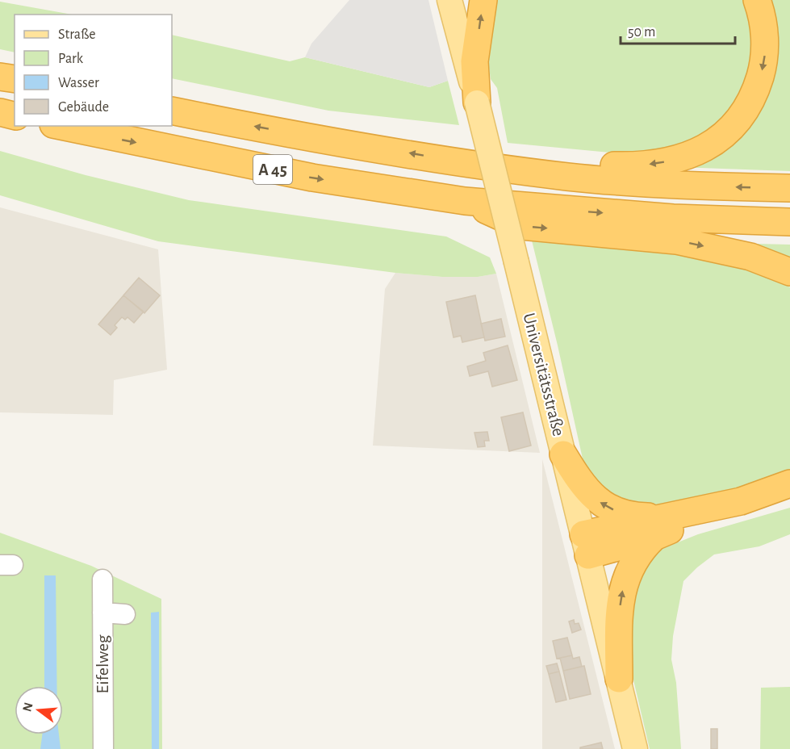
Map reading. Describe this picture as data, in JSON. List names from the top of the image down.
{
  "streets": {
    "highway": ["A 45"],
    "main road": ["Universitätsstraße"],
    "lane": ["Eifelweg"]
  },
  "legend": [
    "Straße",
    "Park",
    "Wasser",
    "Gebäude"
  ],
  "scale_bar": "50 m",
  "north": "left"
}
